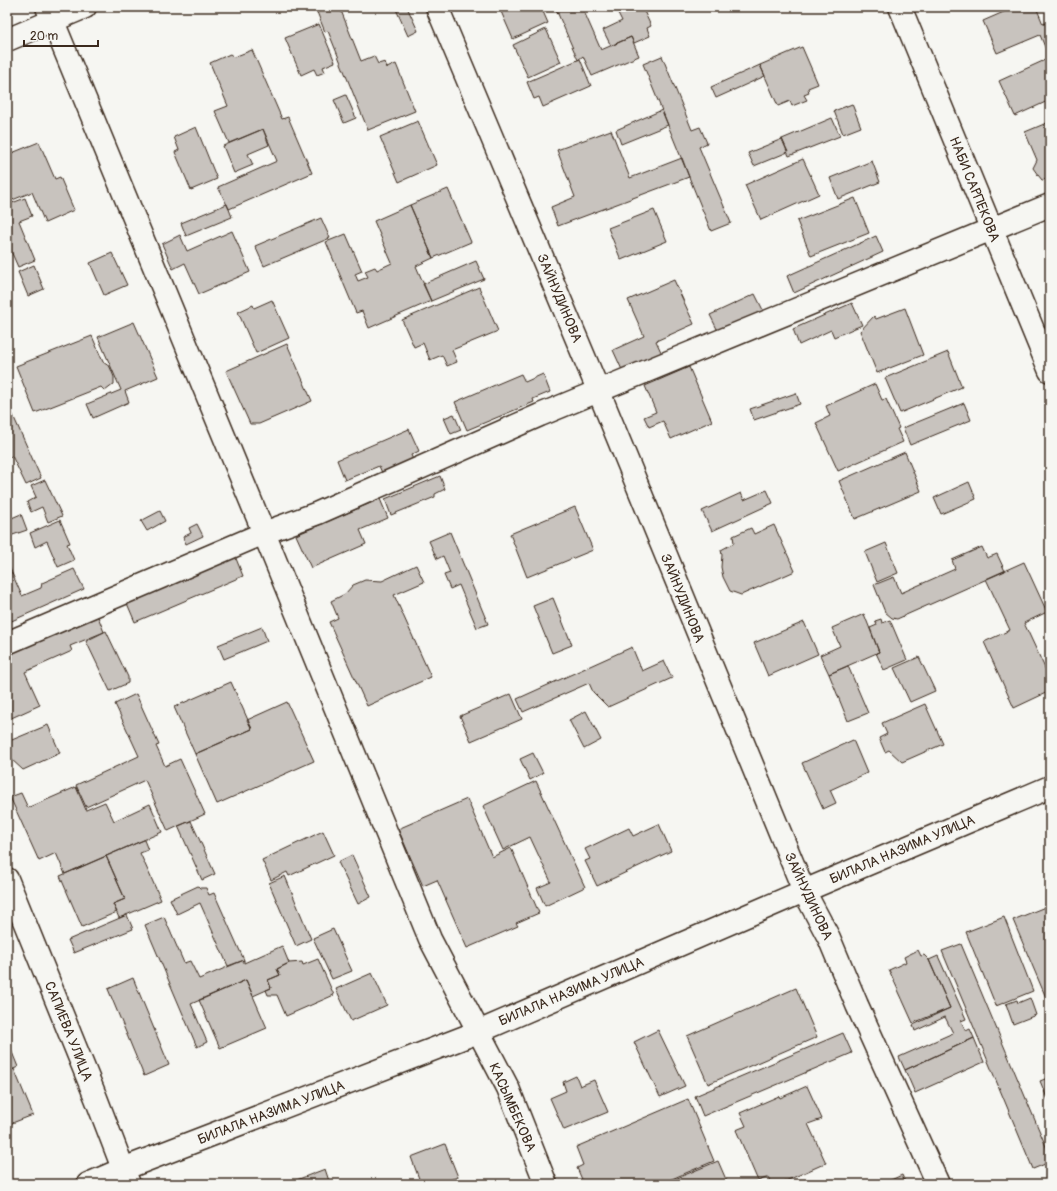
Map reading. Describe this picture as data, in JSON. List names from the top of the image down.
{
  "streets": {
    "street": [
      "НАБИ САРПЕКОВА",
      "ЗАЙНУДИНОВА",
      "БИЛАЛА НАЗИМА УЛИЦА",
      "САПИЕВА УЛИЦА",
      "КАСЫМБЕКОВА"
    ]
  },
  "crossings": [
    ["ЗАЙНУДИНОВА", "БИЛАЛА НАЗИМА УЛИЦА"],
    ["БИЛАЛА НАЗИМА УЛИЦА", "САПИЕВА УЛИЦА"],
    ["БИЛАЛА НАЗИМА УЛИЦА", "КАСЫМБЕКОВА"]
  ],
  "scale_bar": "20 m"
}
